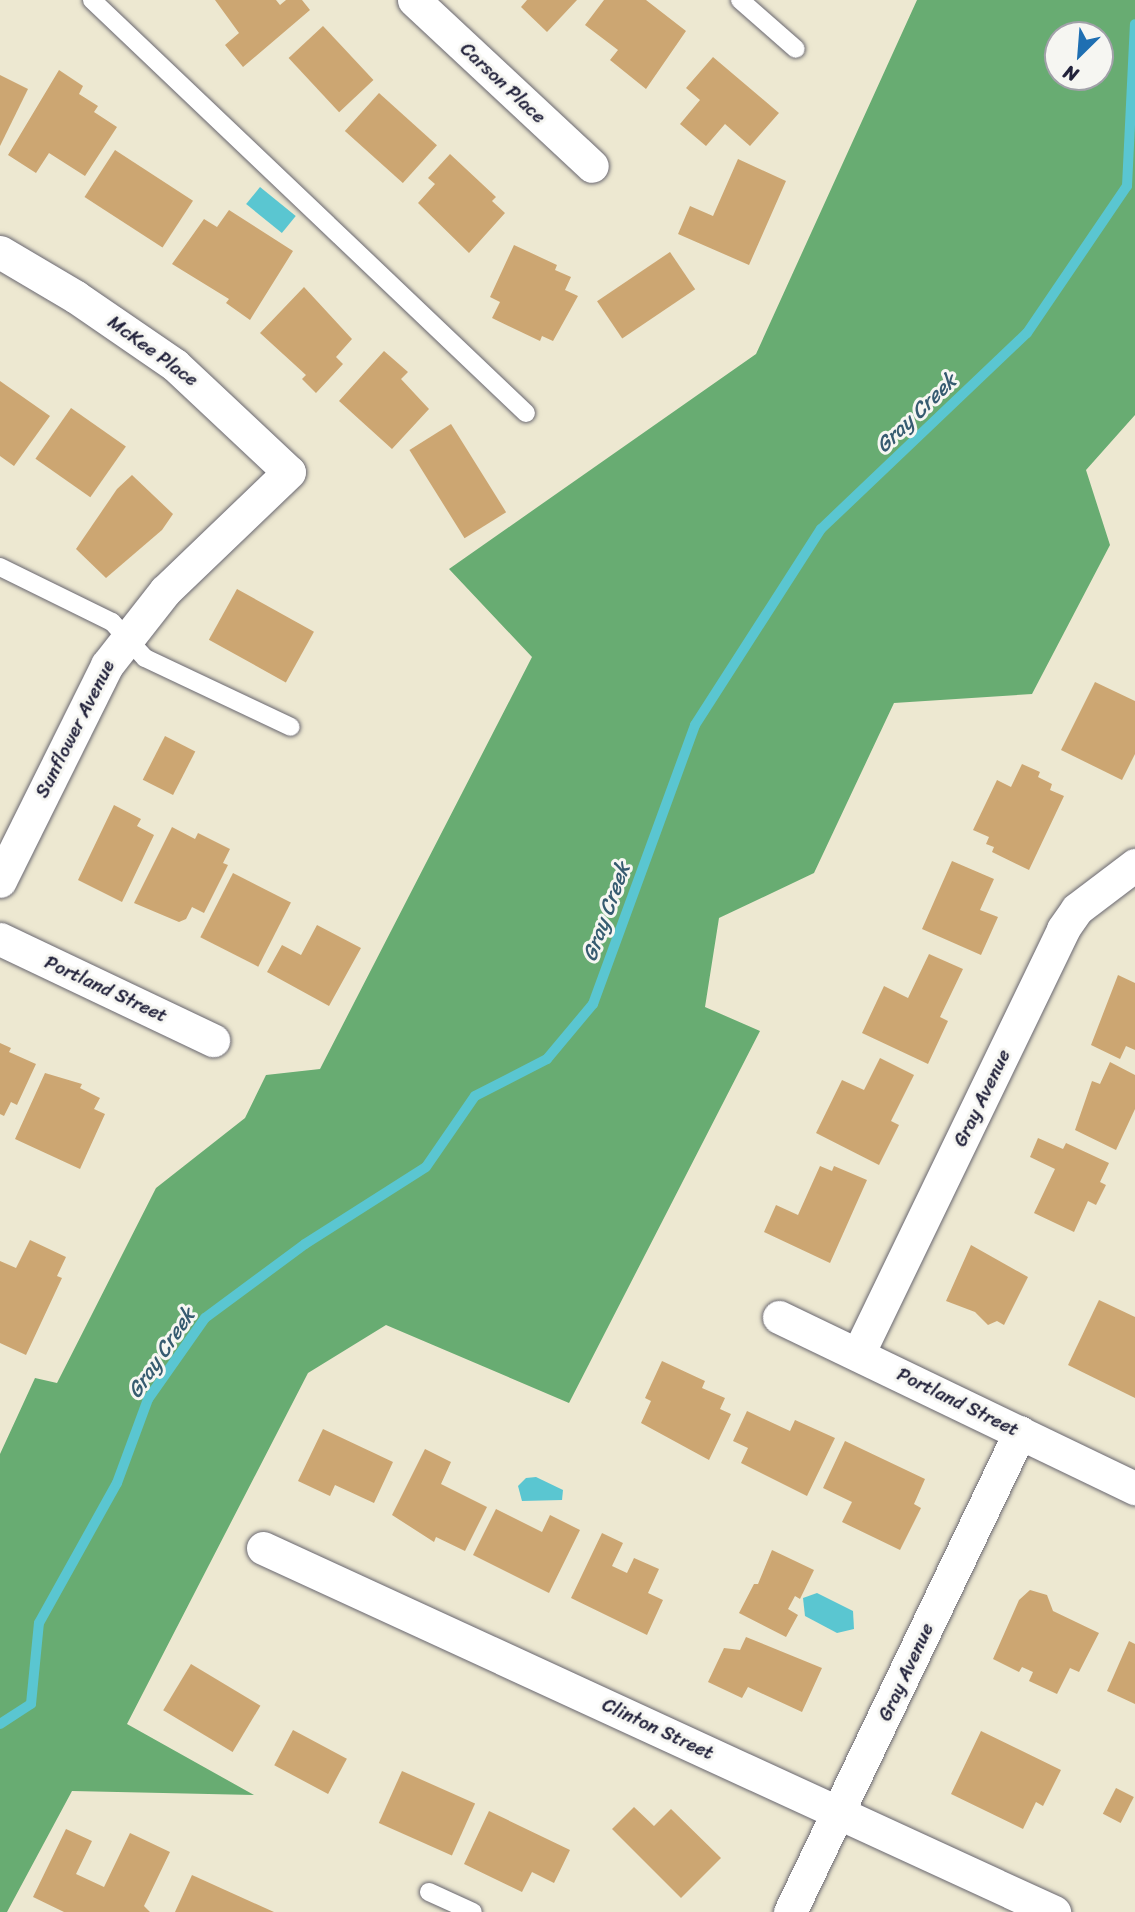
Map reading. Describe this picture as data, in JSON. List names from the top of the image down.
{
  "streets": {
    "street": [
      "Carson Place",
      "McKee Place",
      "Sunflower Avenue",
      "Portland Street",
      "Gray Avenue",
      "Clinton Street"
    ]
  },
  "crossings": [
    ["McKee Place", "Sunflower Avenue"],
    ["Portland Street", "Gray Avenue"],
    ["Gray Avenue", "Clinton Street"]
  ],
  "water": ["Gray Creek"],
  "north": "bottom left"
}
